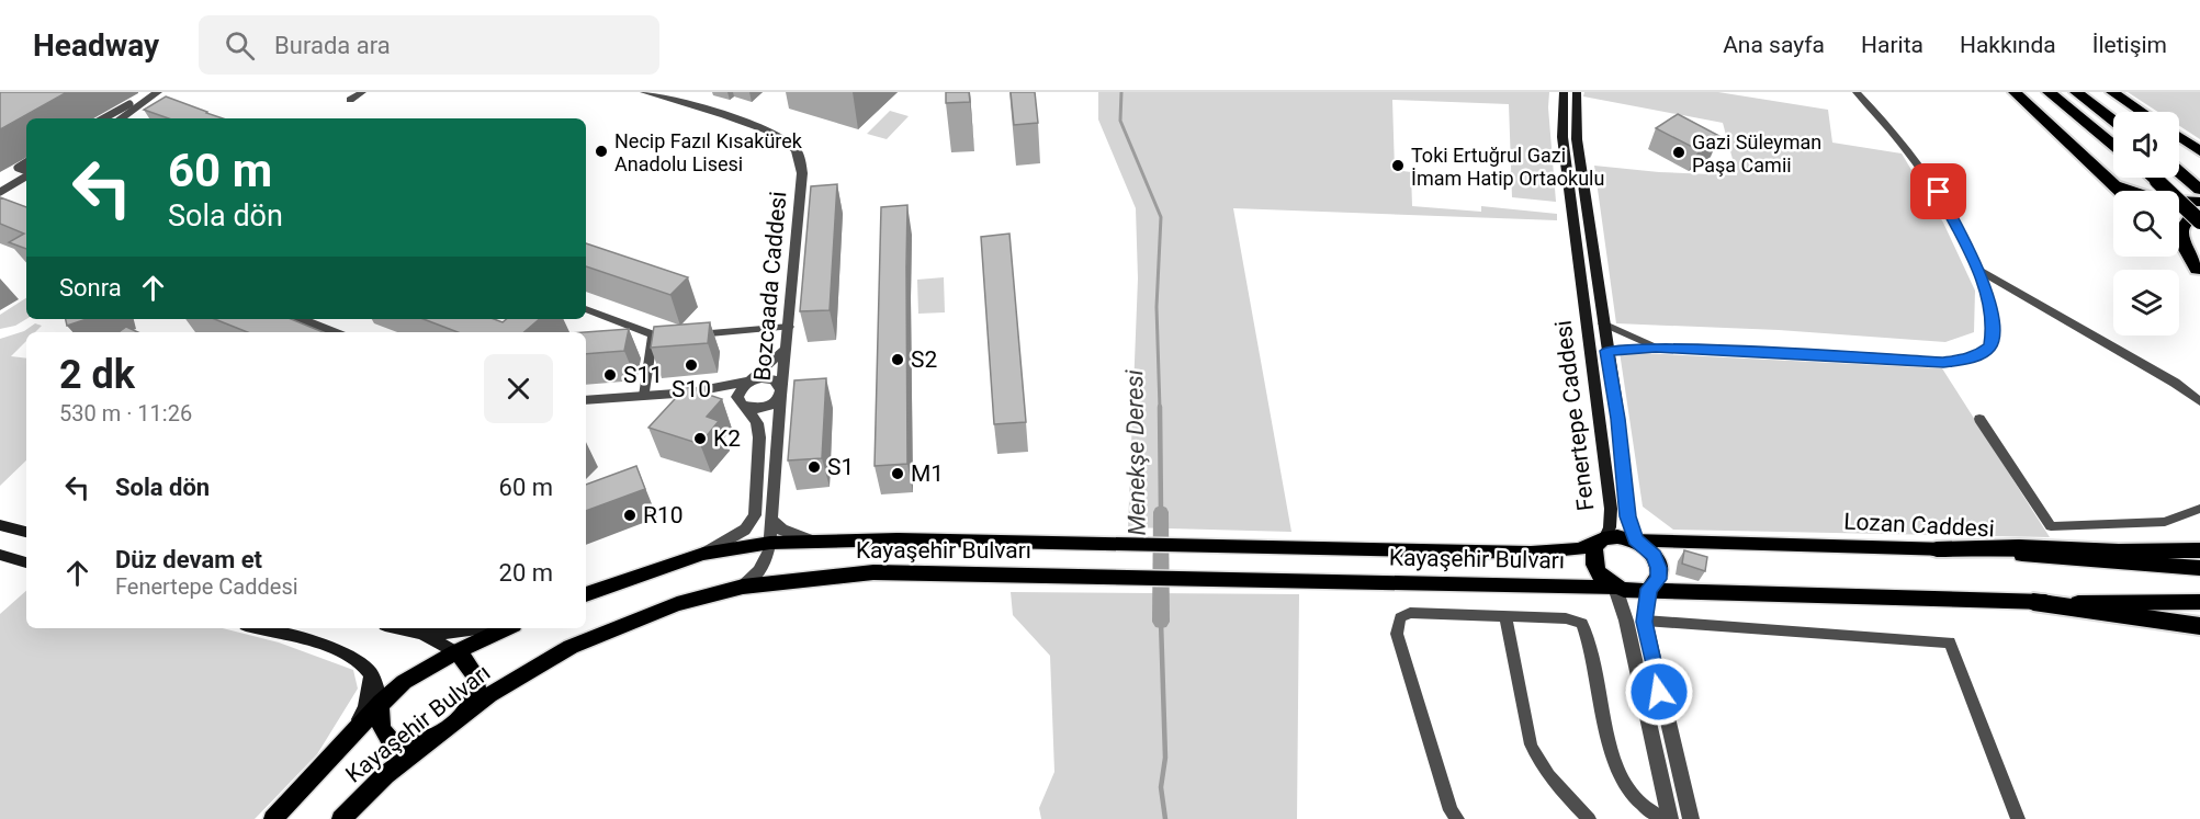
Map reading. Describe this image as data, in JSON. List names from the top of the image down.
{
  "streets": {
    "main road": ["Fenertepe Caddesi", "Lozan Caddesi", "Kayaşehir Bulvarı"],
    "street": ["Bozcaada Caddesi"]
  },
  "crossings": [
    ["Bozcaada Caddesi", "Kayaşehir Bulvarı"],
    ["Fenertepe Caddesi", "Lozan Caddesi"],
    ["Fenertepe Caddesi", "Kayaşehir Bulvarı"],
    ["Lozan Caddesi", "Kayaşehir Bulvarı"]
  ],
  "water": ["Menekşe Deresi"],
  "places": [
    "Necip Fazıl Kısakürek Anadolu Lisesi",
    "Gazi Süleyman Paşa Camii",
    "Toki Ertuğrul Gazi İmam Hatip Ortaokulu",
    "S2",
    "S10",
    "S11",
    "K2",
    "S1",
    "M1",
    "R10"
  ],
  "page": {
    "header": "Headway",
    "search": "Burada ara",
    "nav": [
      "Ana sayfa",
      "Harita",
      "Hakkında",
      "İletişim"
    ],
    "turn": ["60 m", "Sola dön"],
    "then": "Sonra",
    "heading": ["2 dk", "530 m · 11:26"],
    "list": [
      {
        "name": "Sola dön",
        "value": "60 m"
      },
      {
        "name": "Düz devam et",
        "note": "Fenertepe Caddesi",
        "value": "20 m"
      }
    ]
  }
}
